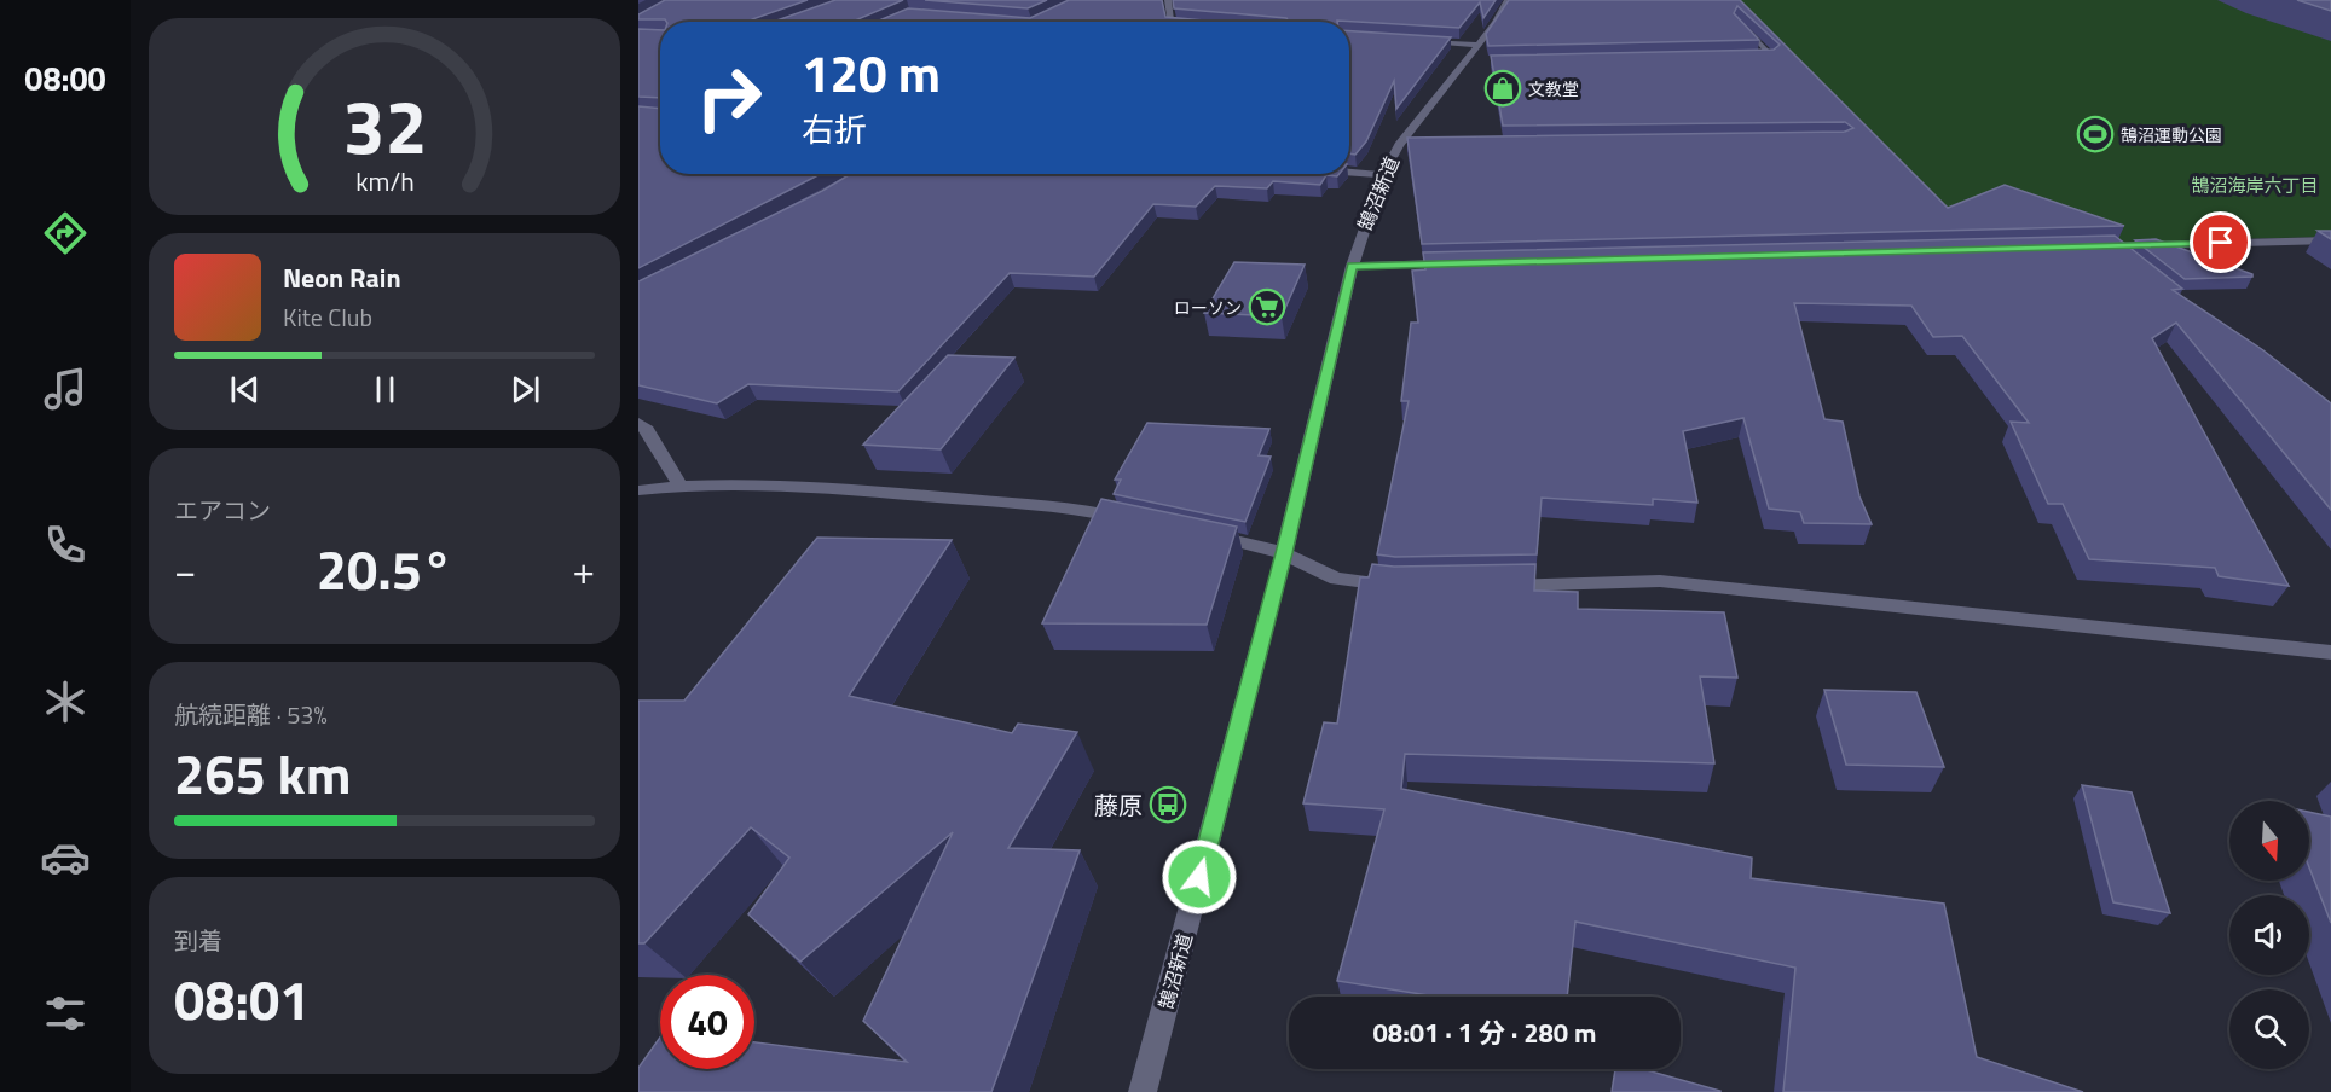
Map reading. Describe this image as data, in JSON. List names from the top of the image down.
{
  "streets": {
    "street": ["鵠沼新道"]
  },
  "districts": ["鵠沼海岸六丁目"],
  "places": {
    "shop": ["文教堂"],
    "sports": ["鵠沼運動公園"],
    "supermarket": ["ローソン"],
    "bus stop": ["藤原"]
  },
  "north": "bottom",
  "page": {
    "tabs": "08:00",
    "turn": ["120 m", "右折"],
    "song": ["Neon Rain", "Kite Club"],
    "tile": [
      "エアコン",
      ["航続距離 · 53%", "265 km"],
      ["到着", "08:01"]
    ],
    "heat": ["−", "20.5°", "+"],
    "limit": "40",
    "trip": "08:01 · 1 分 · 280 m",
    "gauge": ["32", "km/h"]
  }
}
